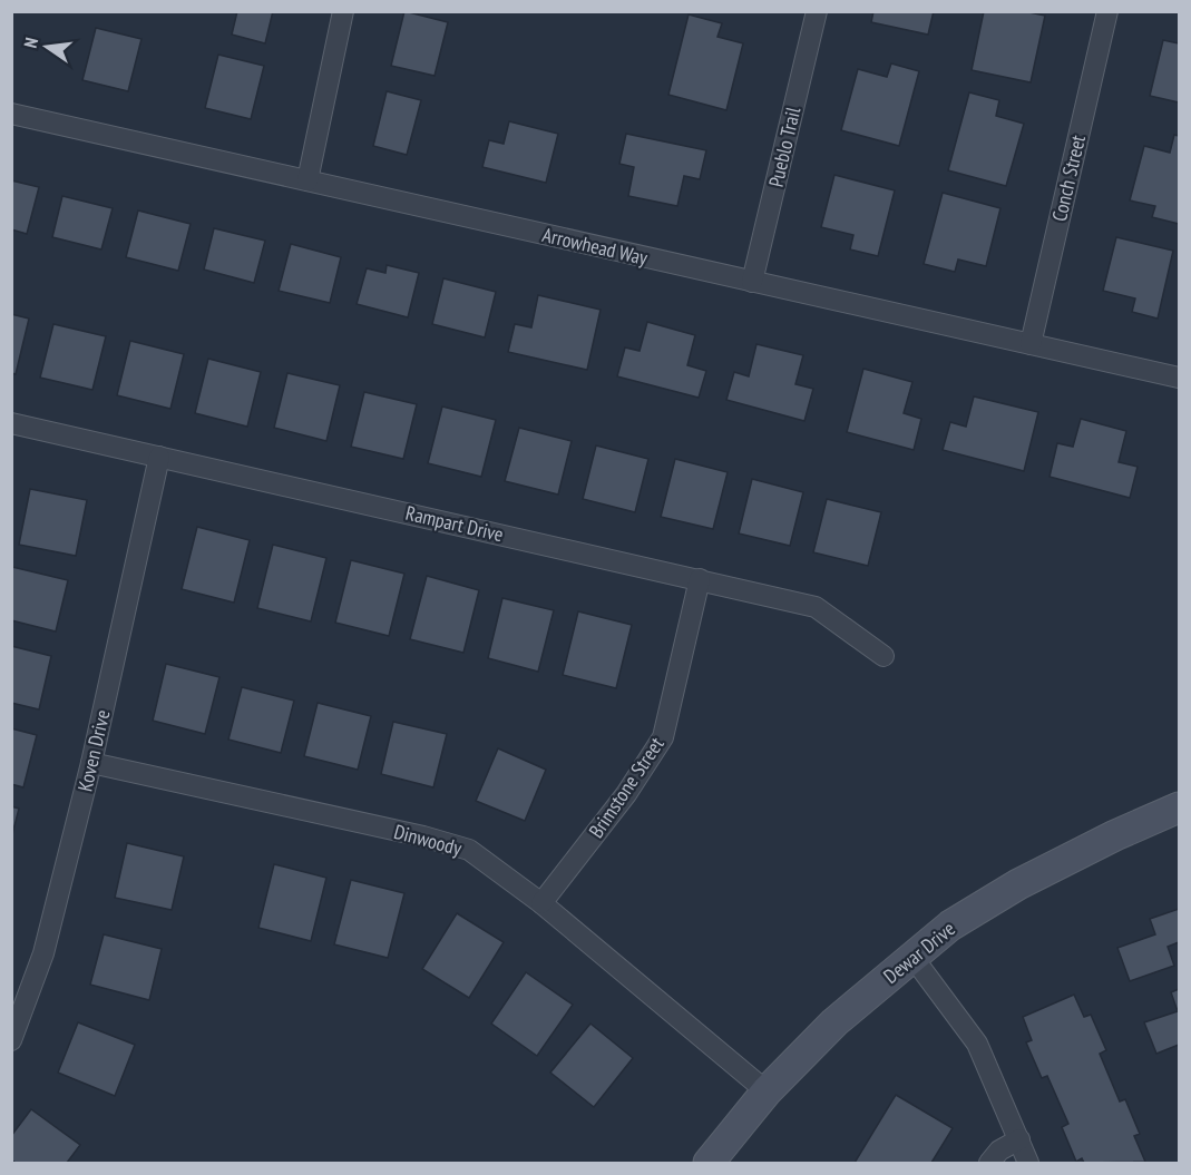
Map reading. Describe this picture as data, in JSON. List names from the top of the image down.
{
  "streets": {
    "street": [
      "Pueblo Trail",
      "Conch Street",
      "Arrowhead Way",
      "Rampart Drive",
      "Koven Drive",
      "Brimstone Street",
      "Dinwoody",
      "Dewar Drive"
    ]
  },
  "crossings": [
    ["Pueblo Trail", "Arrowhead Way"],
    ["Conch Street", "Arrowhead Way"],
    ["Rampart Drive", "Koven Drive"],
    ["Rampart Drive", "Brimstone Street"],
    ["Koven Drive", "Dinwoody"],
    ["Brimstone Street", "Dinwoody"],
    ["Dinwoody", "Dewar Drive"]
  ],
  "north": "left"
}
